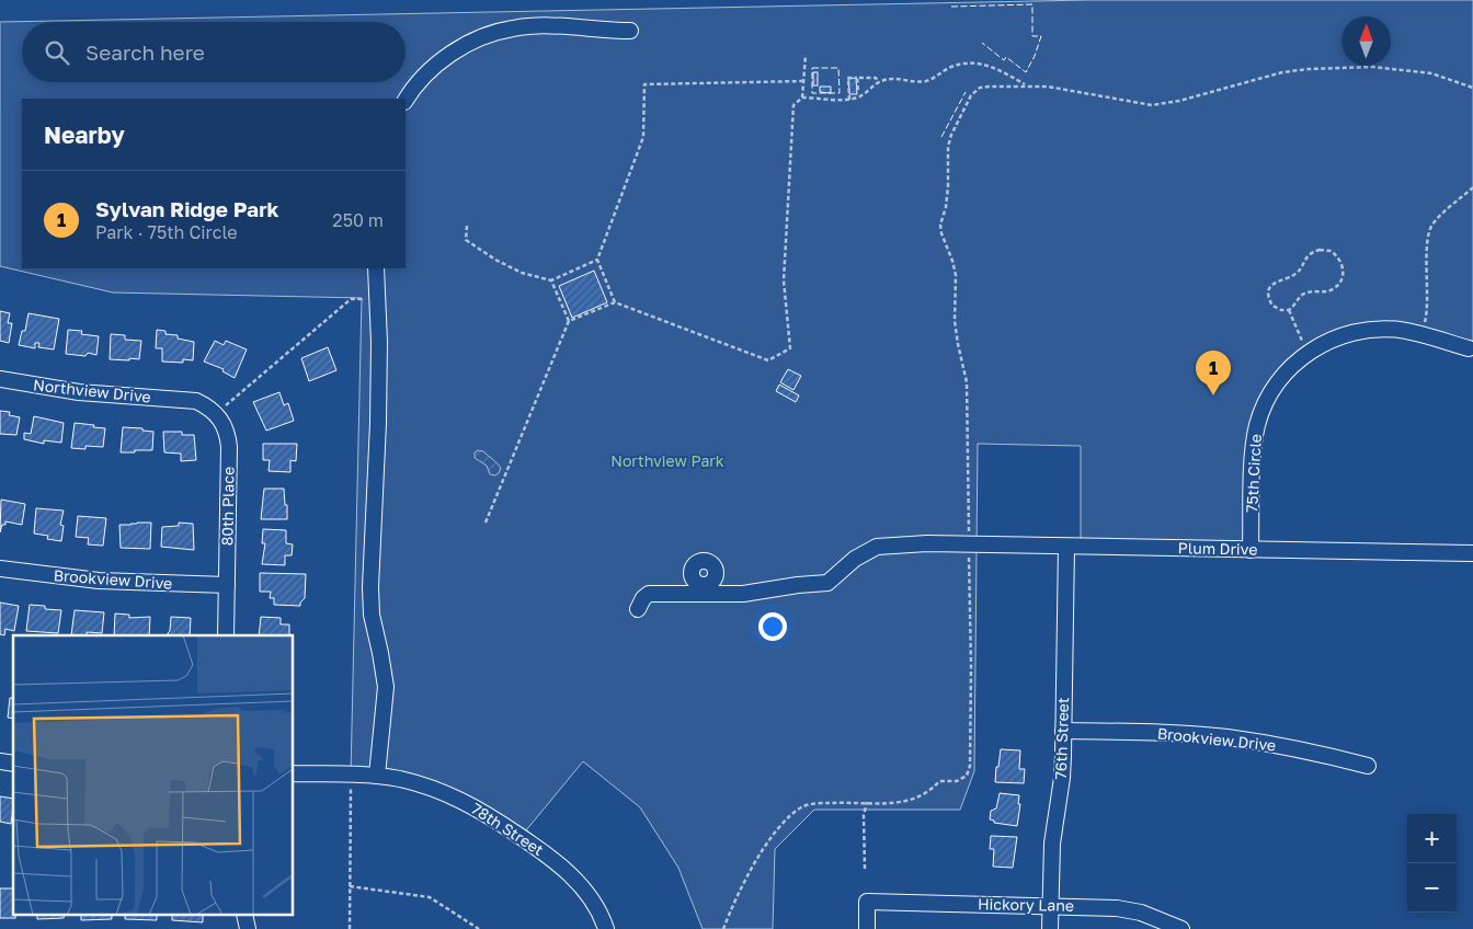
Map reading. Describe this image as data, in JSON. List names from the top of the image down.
{
  "streets": {
    "street": [
      "Northview Drive",
      "75th Circle",
      "80th Place",
      "Plum Drive",
      "Brookview Drive",
      "76th Street",
      "78th Street",
      "Hickory Lane"
    ]
  },
  "crossings": [
    ["Northview Drive", "80th Place"],
    ["75th Circle", "Plum Drive"],
    ["80th Place", "Brookview Drive"],
    ["Plum Drive", "76th Street"],
    ["Brookview Drive", "76th Street"],
    ["76th Street", "Hickory Lane"]
  ],
  "parks": ["Northview Park"],
  "north": "top",
  "page": {
    "search": "Search here",
    "heading": "Nearby",
    "list": [
      {
        "mark": "1",
        "name": "Sylvan Ridge Park",
        "note": "Park · 75th Circle",
        "value": "250 m"
      }
    ],
    "pins": "1",
    "map_buttons": ["+", "−"]
  }
}
